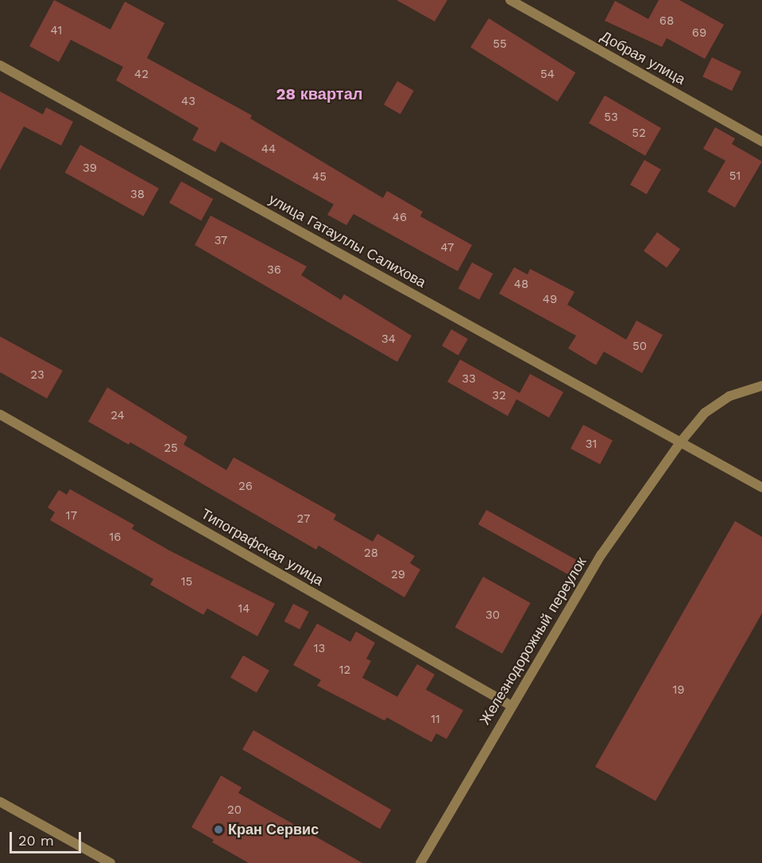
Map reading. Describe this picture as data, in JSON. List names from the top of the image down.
{
  "streets": {
    "street": [
      "Добрая улица",
      "улица Гатауллы Салихова",
      "Типографская улица",
      "Железнодорожный переулок"
    ]
  },
  "crossings": [
    ["улица Гатауллы Салихова", "Железнодорожный переулок"],
    ["Типографская улица", "Железнодорожный переулок"]
  ],
  "districts": ["28 квартал"],
  "places": ["Кран Сервис"],
  "house_numbers": [
    "68",
    "41",
    "69",
    "55",
    "42",
    "54",
    "43",
    "53",
    "52",
    "44",
    "39",
    "51",
    "45",
    "38",
    "46",
    "37",
    "47",
    "36",
    "48",
    "49",
    "34",
    "50",
    "23",
    "33",
    "32",
    "24",
    "31",
    "25",
    "26",
    "17",
    "27",
    "16",
    "28",
    "29",
    "15",
    "14",
    "30",
    "13",
    "12",
    "19",
    "11",
    "20"
  ],
  "scale_bar": "20 m"
}
